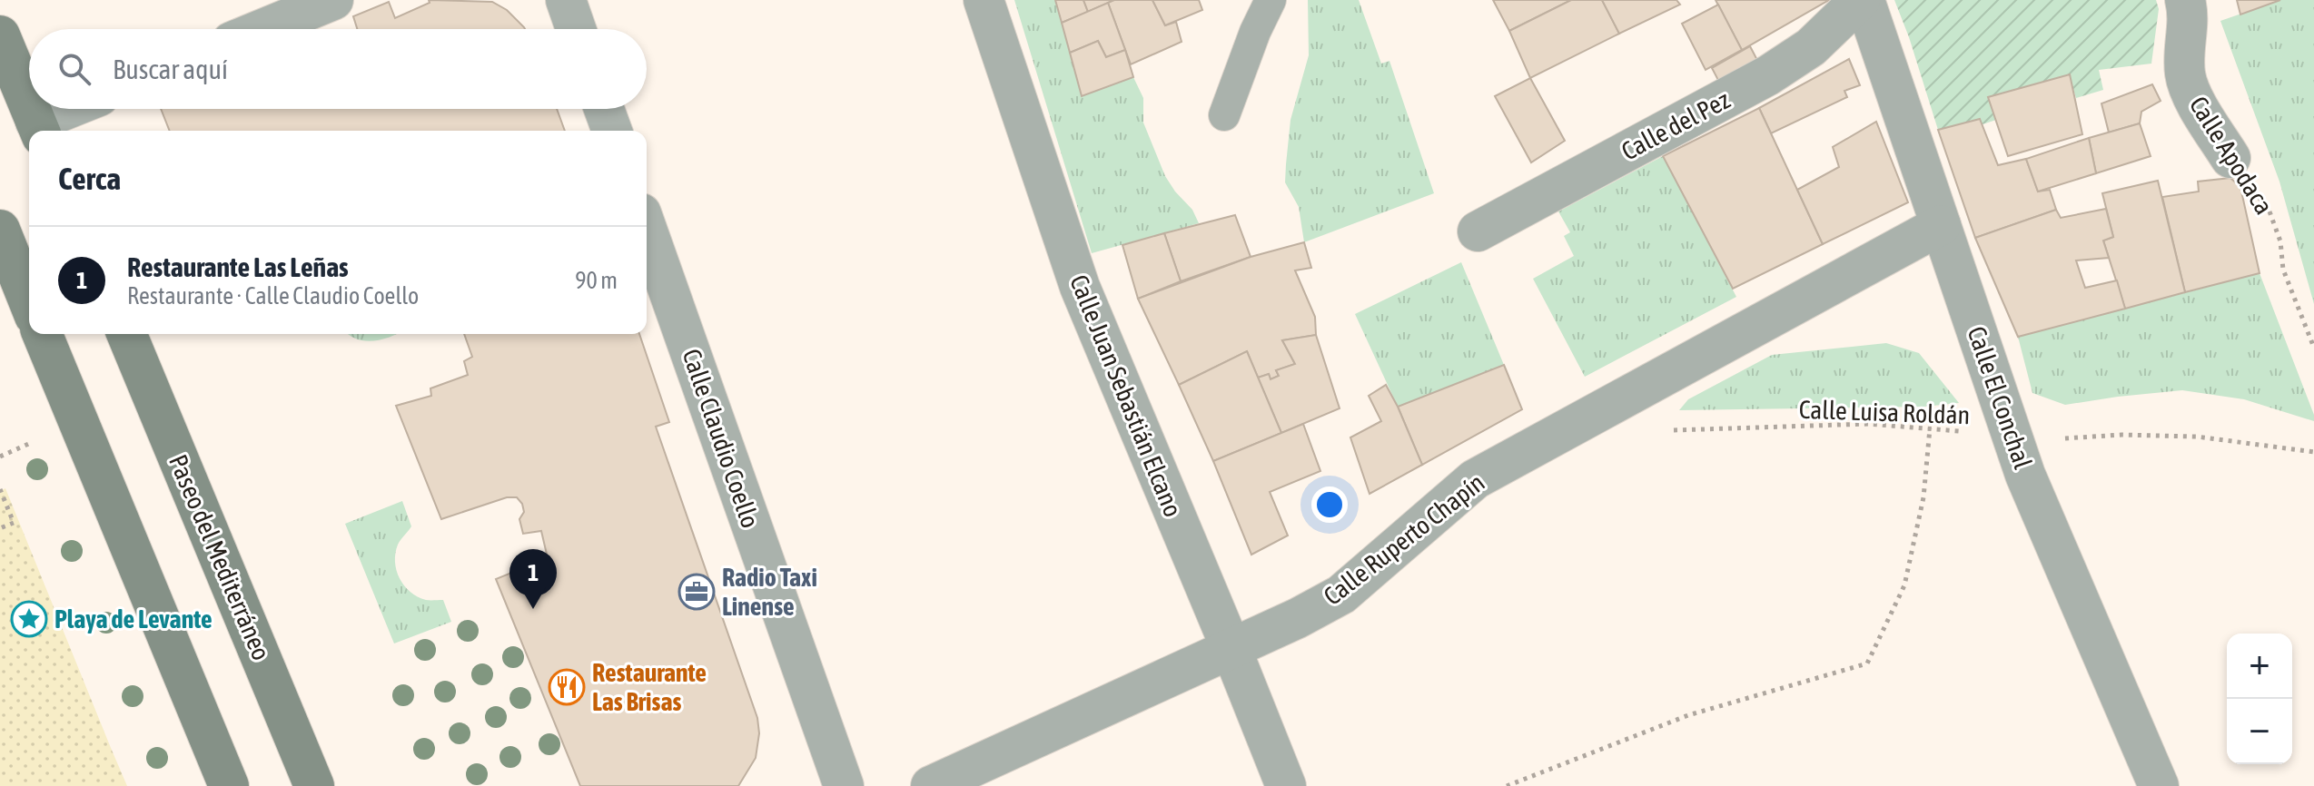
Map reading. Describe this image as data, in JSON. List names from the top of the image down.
{
  "streets": {
    "main road": ["Paseo del Mediterráneo"],
    "street": [
      "Calle del Pez",
      "Calle Apodaca",
      "Calle Juan Sebastián Elcano",
      "Calle El Conchal",
      "Calle Claudio Coello",
      "Calle Ruperto Chapín"
    ],
    "path": ["Calle Luisa Roldán"]
  },
  "crossings": [
    ["Calle del Pez", "Calle El Conchal"],
    ["Calle Juan Sebastián Elcano", "Calle Ruperto Chapín"],
    ["Calle El Conchal", "Calle Luisa Roldán"],
    ["Calle El Conchal", "Calle Ruperto Chapín"]
  ],
  "places": {
    "office": ["Radio Taxi Linense"],
    "place": ["Playa de Levante"],
    "restaurant": ["Restaurante Las Brisas"]
  },
  "page": {
    "search": "Buscar aquí",
    "heading": "Cerca",
    "list": [
      {
        "mark": "1",
        "name": "Restaurante Las Leñas",
        "note": "Restaurante · Calle Claudio Coello",
        "value": "90 m"
      }
    ],
    "pins": "1",
    "map_buttons": ["+", "−"]
  }
}
